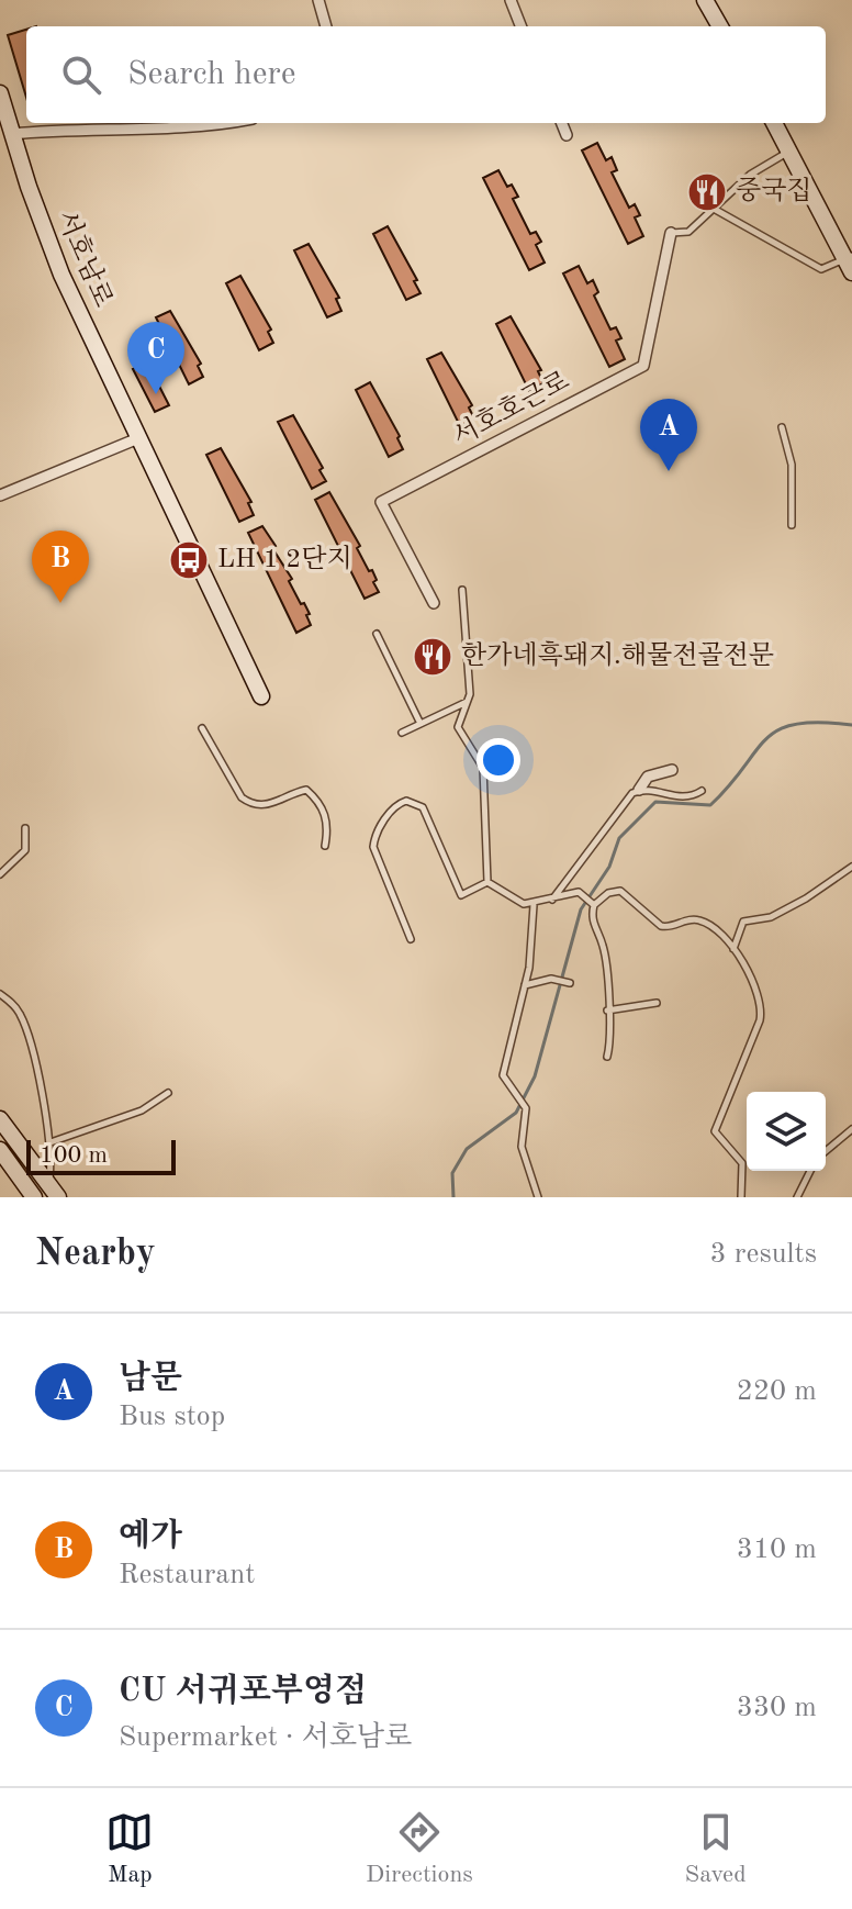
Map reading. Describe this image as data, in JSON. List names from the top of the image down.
{
  "streets": {
    "main road": ["서호남로"],
    "street": ["서호호근로"]
  },
  "places": {
    "restaurant": ["중국집", "한가네흑돼지.해물전골전문"],
    "bus stop": ["LH 1 2단지"]
  },
  "scale_bar": "100 m",
  "page": {
    "search": "Search here",
    "pins": ["C", "A", "B"],
    "scale": "100 m",
    "heading": ["Nearby", "3 results"],
    "list": [
      {
        "mark": "A",
        "name": "남문",
        "note": "Bus stop",
        "value": "220 m"
      },
      {
        "mark": "B",
        "name": "예가",
        "note": "Restaurant",
        "value": "310 m"
      },
      {
        "mark": "C",
        "name": "CU 서귀포부영점",
        "note": "Supermarket · 서호남로",
        "value": "330 m"
      }
    ],
    "nav": ["Map", "Directions", "Saved"]
  }
}
